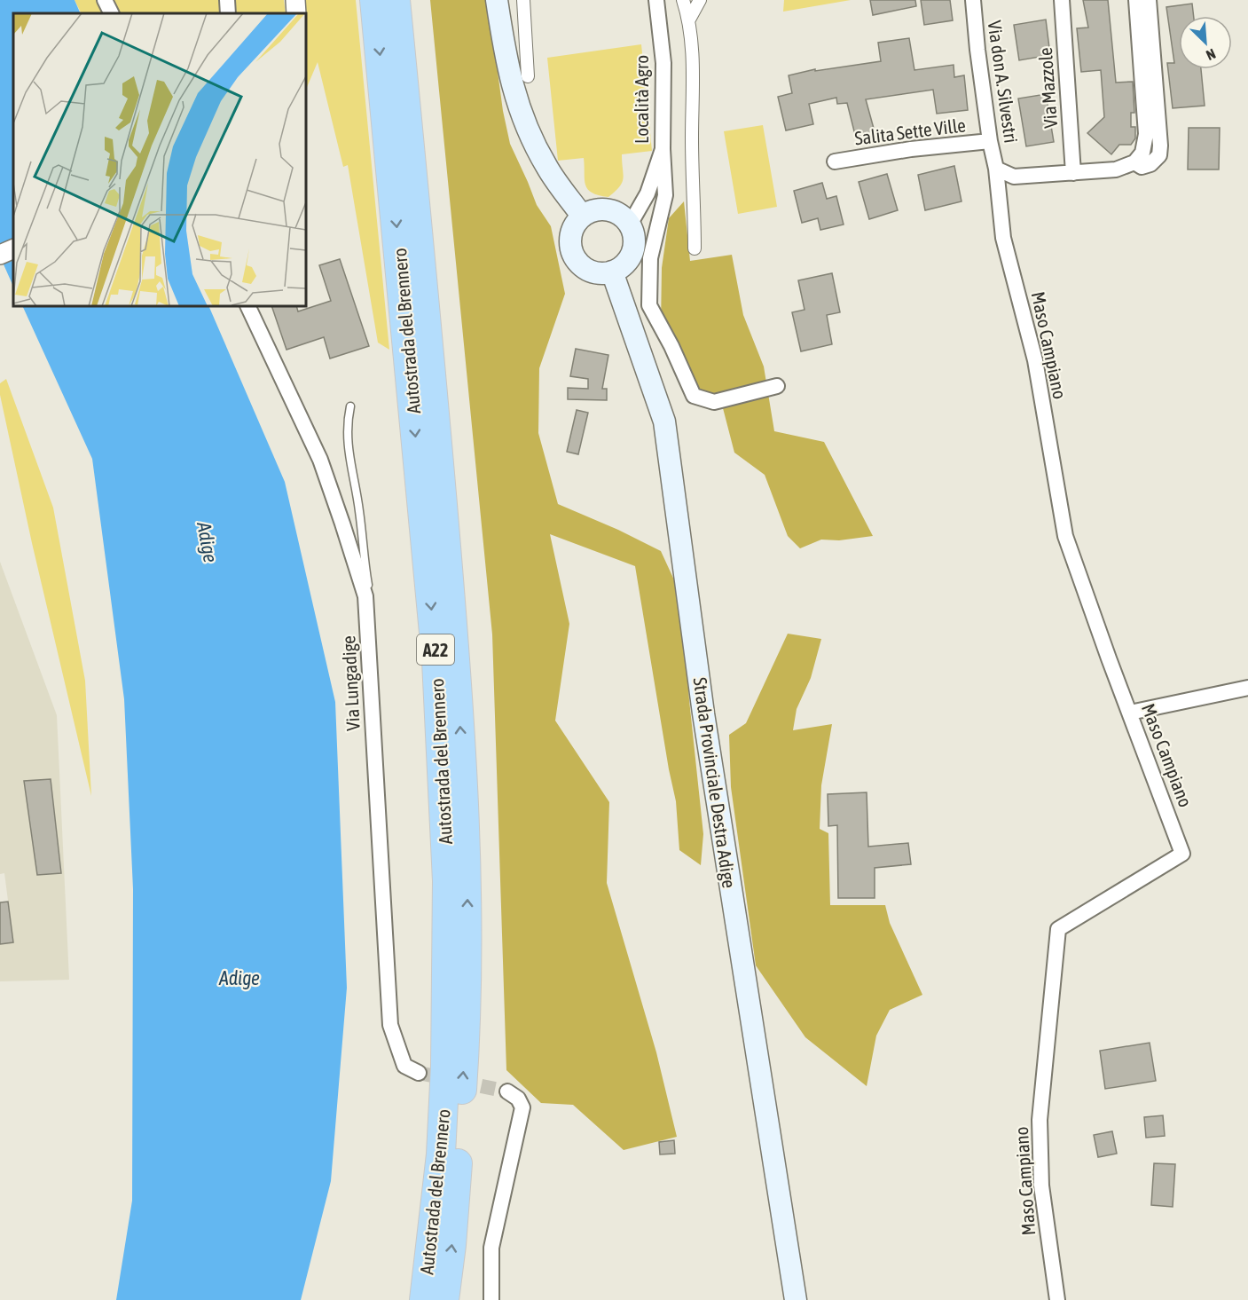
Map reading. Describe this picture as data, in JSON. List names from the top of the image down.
{
  "streets": {
    "highway": ["Autostrada del Brennero", "A22"],
    "main road": ["Strada Provinciale Destra Adige"],
    "street": [
      "Via don A. Silvestri",
      "Via Mazzole",
      "Località Agro",
      "Salita Sette Ville",
      "Maso Campiano",
      "Via Lungadige"
    ]
  },
  "crossings": [
    ["Via don A. Silvestri", "Salita Sette Ville"],
    ["Via don A. Silvestri", "Maso Campiano"],
    ["Località Agro", "Strada Provinciale Destra Adige"]
  ],
  "water": ["Adige"],
  "north": "bottom right"
}
